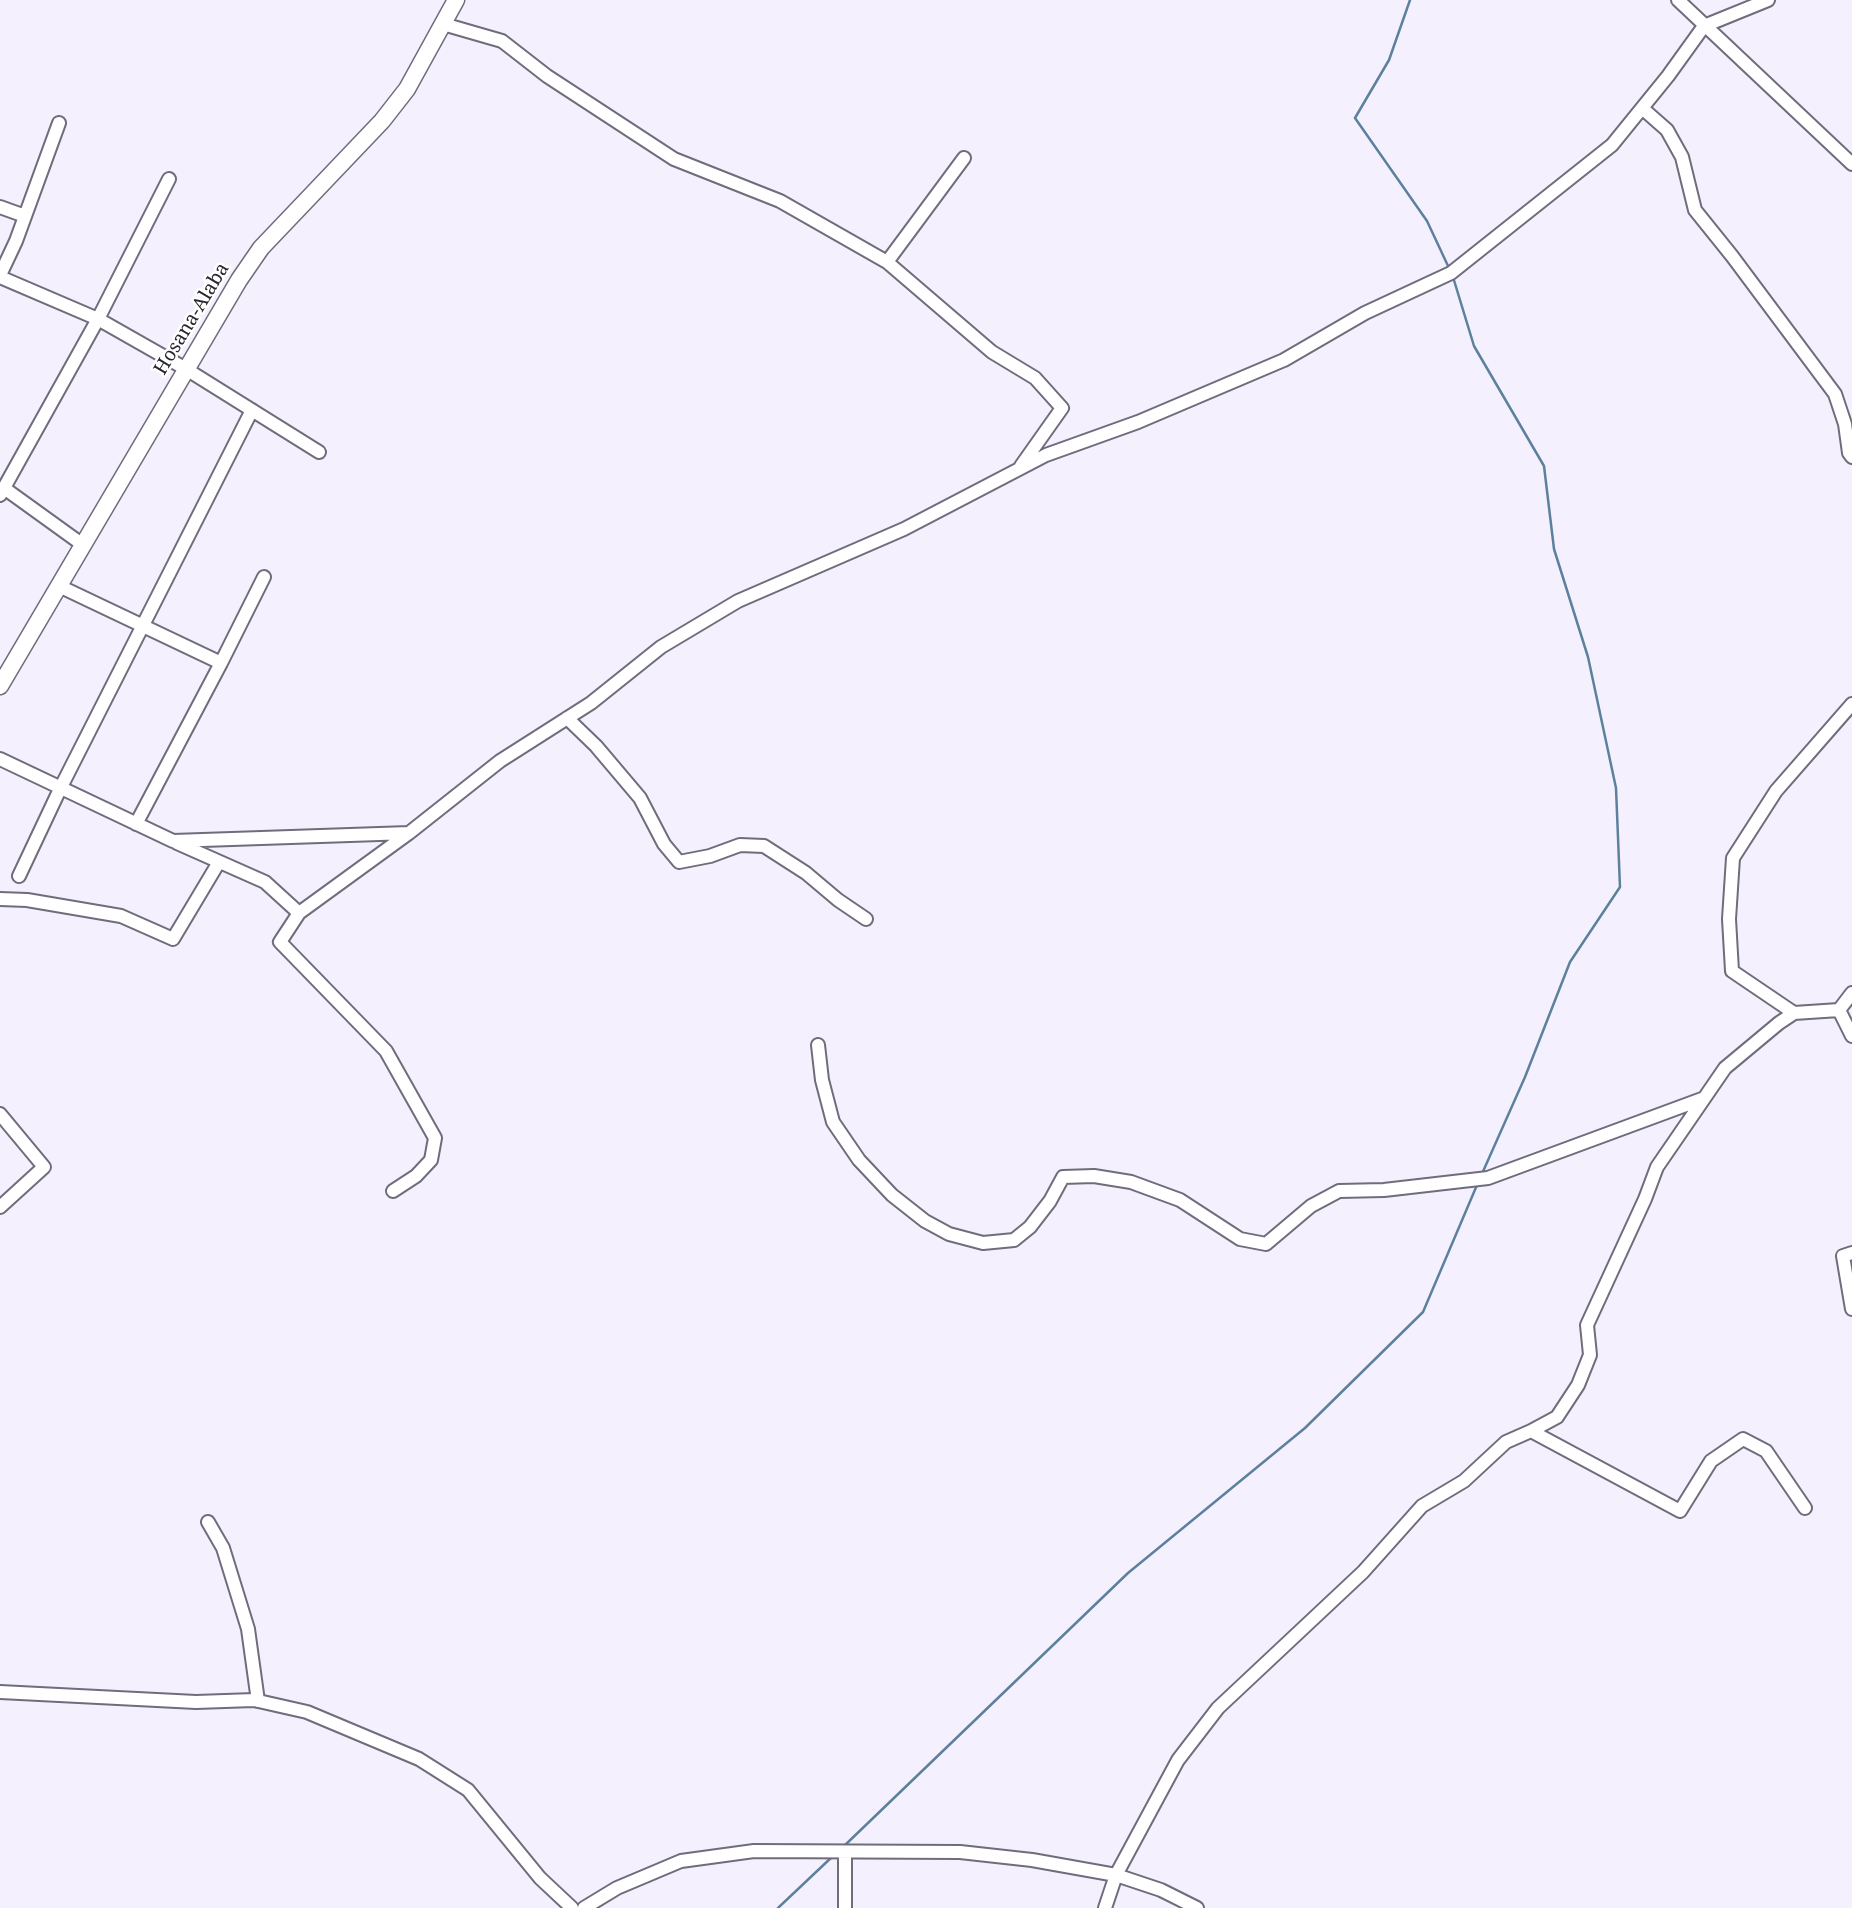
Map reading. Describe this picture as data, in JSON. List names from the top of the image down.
{
  "streets": {
    "main road": ["Hosana-Alaba"]
  }
}
